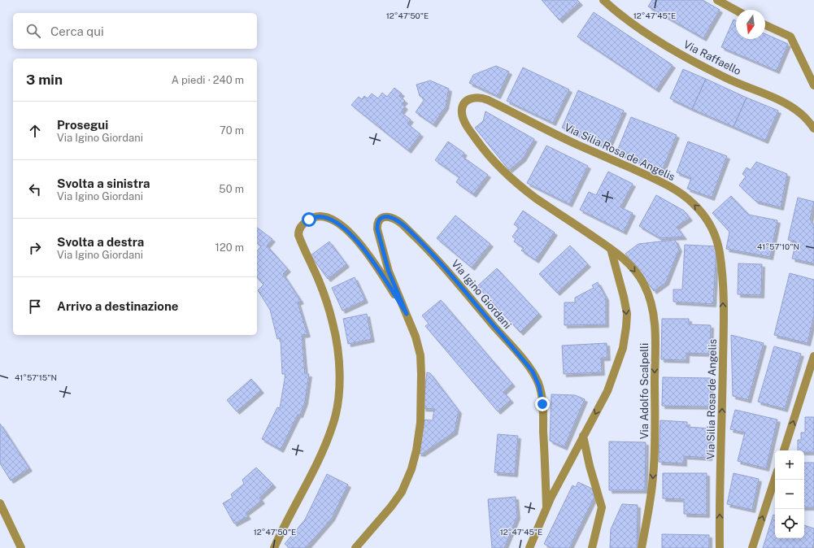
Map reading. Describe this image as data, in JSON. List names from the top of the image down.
{
  "streets": {
    "street": [
      "Via Raffaello",
      "Via Silia Rosa de Angelis",
      "Via Igino Giordani",
      "Via Adolfo Scalpelli"
    ]
  },
  "crossings": [
    ["Via Silia Rosa de Angelis", "Via Adolfo Scalpelli"]
  ],
  "north": "bottom",
  "page": {
    "search": "Cerca qui",
    "heading": ["3 min", "A piedi · 240 m"],
    "list": [
      ["Prosegui", "Via Igino Giordani", "70 m"],
      ["Svolta a sinistra", "Via Igino Giordani", "50 m"],
      ["Svolta a destra", "Via Igino Giordani", "120 m"],
      "Arrivo a destinazione"
    ],
    "map_buttons": ["+", "−"]
  },
  "coordinates": [
    "12°47'50\"E",
    "12°47'45\"E",
    "41°57'10\"N",
    "41°57'15\"N"
  ]
}
